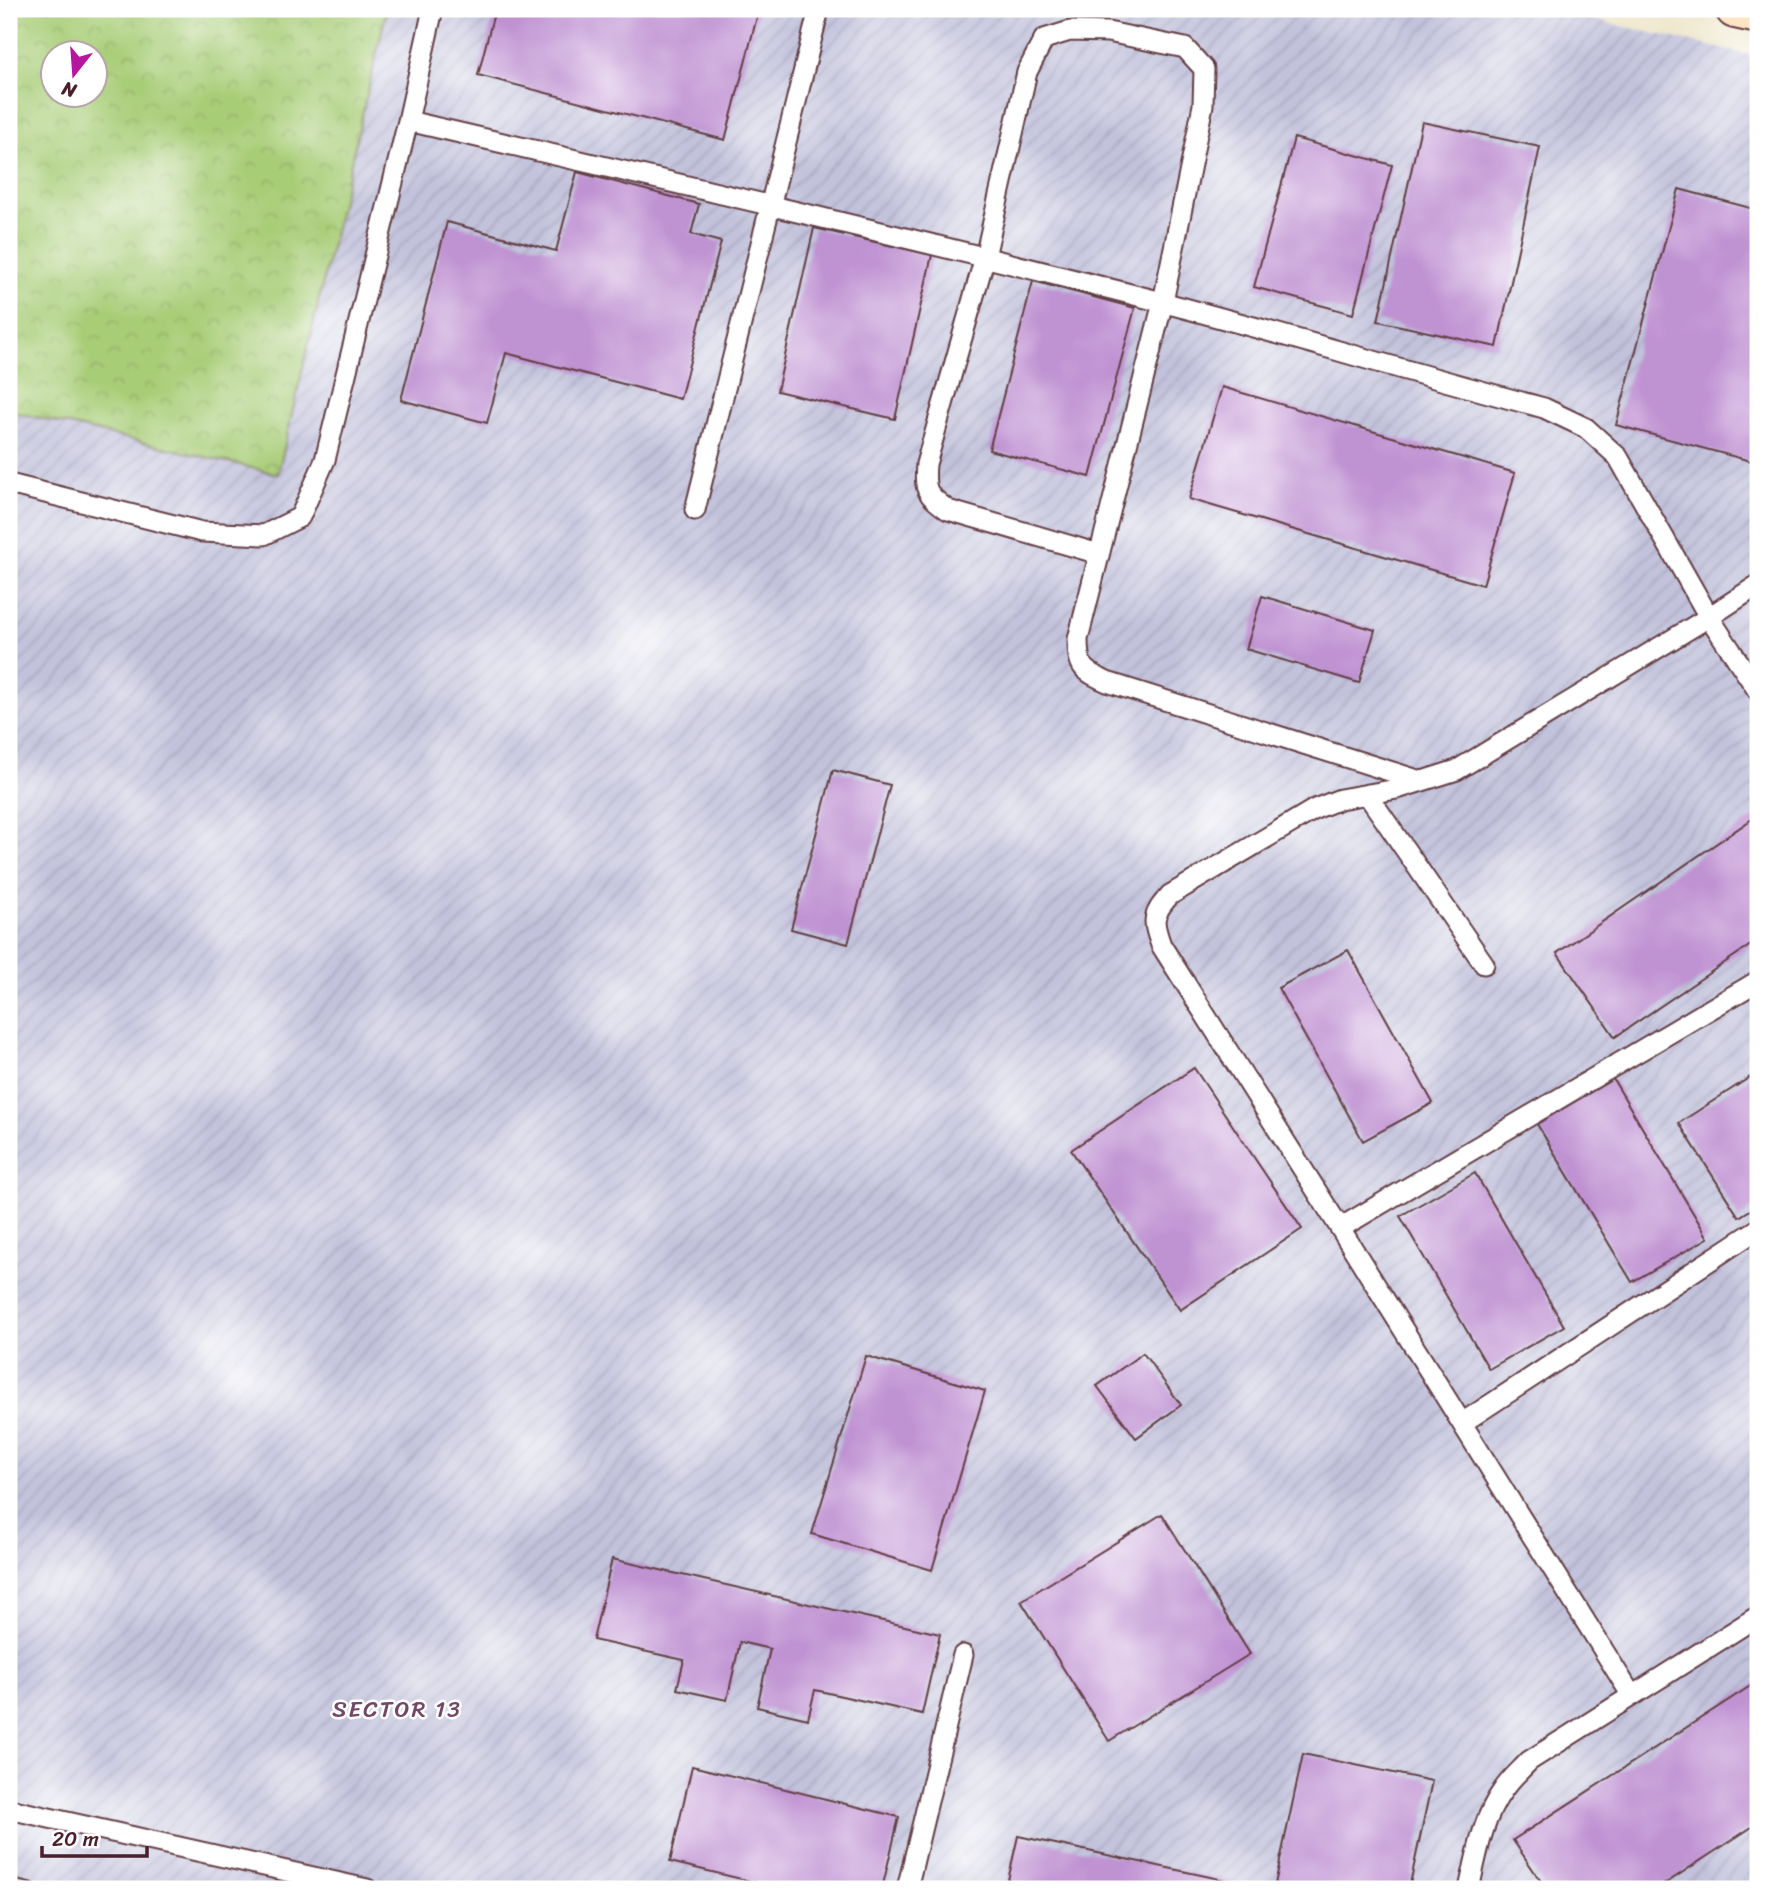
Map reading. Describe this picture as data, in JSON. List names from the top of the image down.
{
  "districts": ["SECTOR 13"],
  "scale_bar": "20 m",
  "north": "bottom"
}
